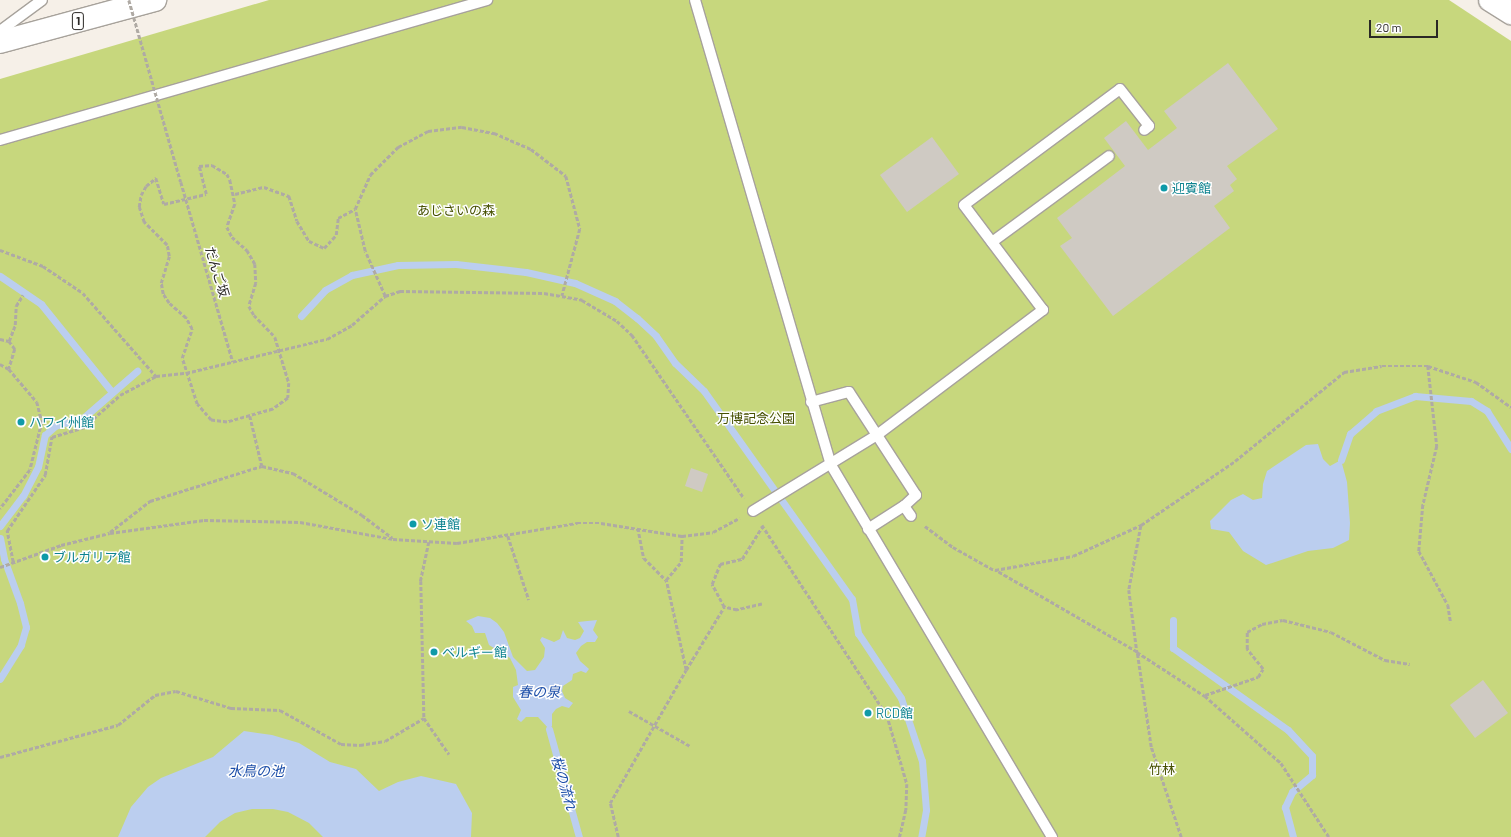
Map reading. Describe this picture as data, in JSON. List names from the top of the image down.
{
  "streets": {
    "main road": ["1"],
    "path": ["だんご坂"]
  },
  "water": ["春の泉", "水鳥の池", "桜の流れ"],
  "parks": ["あじさいの森", "万博記念公園", "竹林"],
  "places": [
    "迎賓館",
    "ハワイ州館",
    "ソ連館",
    "ブルガリア館",
    "ベルギー館",
    "RCD館"
  ],
  "scale_bar": "20 m"
}
